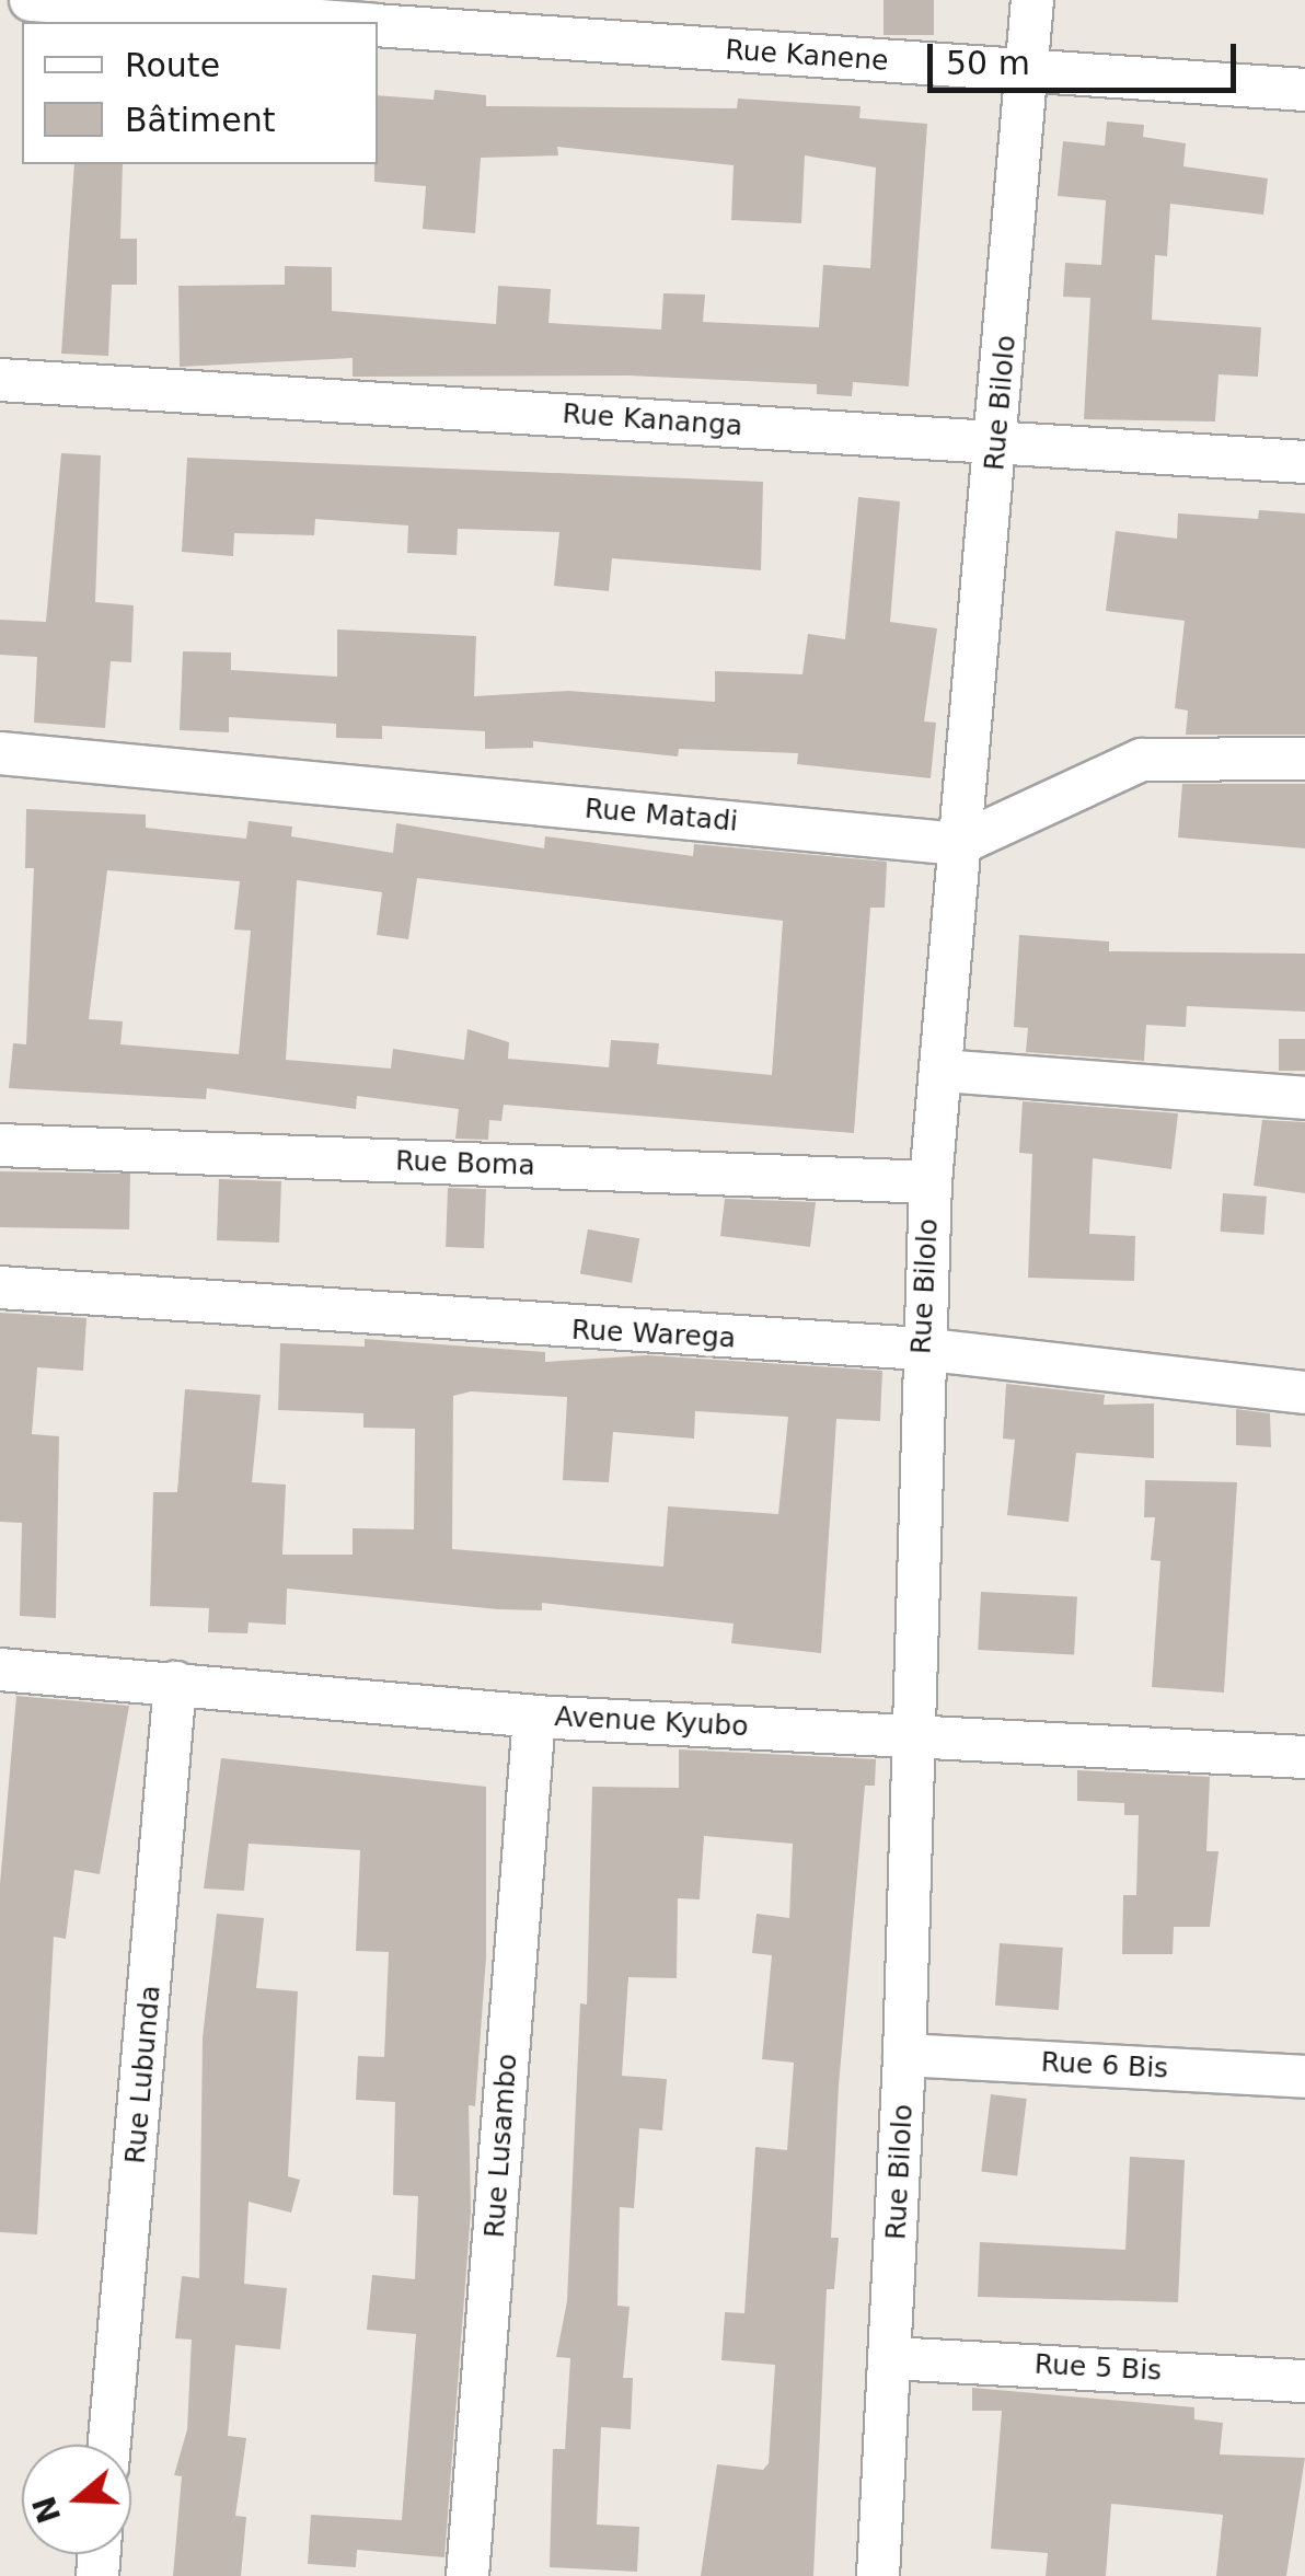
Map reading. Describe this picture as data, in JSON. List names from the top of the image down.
{
  "streets": {
    "street": [
      "Rue Kanene",
      "Rue Bilolo",
      "Rue Kananga",
      "Rue Matadi",
      "Rue Boma",
      "Rue Warega",
      "Avenue Kyubo",
      "Rue 6 Bis",
      "Rue Lubunda",
      "Rue Lusambo",
      "Rue 5 Bis"
    ]
  },
  "crossings": [
    ["Rue Kanene", "Rue Bilolo"],
    ["Rue Bilolo", "Rue Kananga"],
    ["Rue Bilolo", "Rue Matadi"],
    ["Rue Bilolo", "Rue Boma"],
    ["Rue Bilolo", "Rue Warega"],
    ["Rue Bilolo", "Avenue Kyubo"],
    ["Rue Bilolo", "Rue 6 Bis"],
    ["Rue Bilolo", "Rue 5 Bis"],
    ["Avenue Kyubo", "Rue Lubunda"],
    ["Avenue Kyubo", "Rue Lusambo"]
  ],
  "legend": ["Route", "Bâtiment"],
  "scale_bar": "50 m",
  "north": "left"
}
